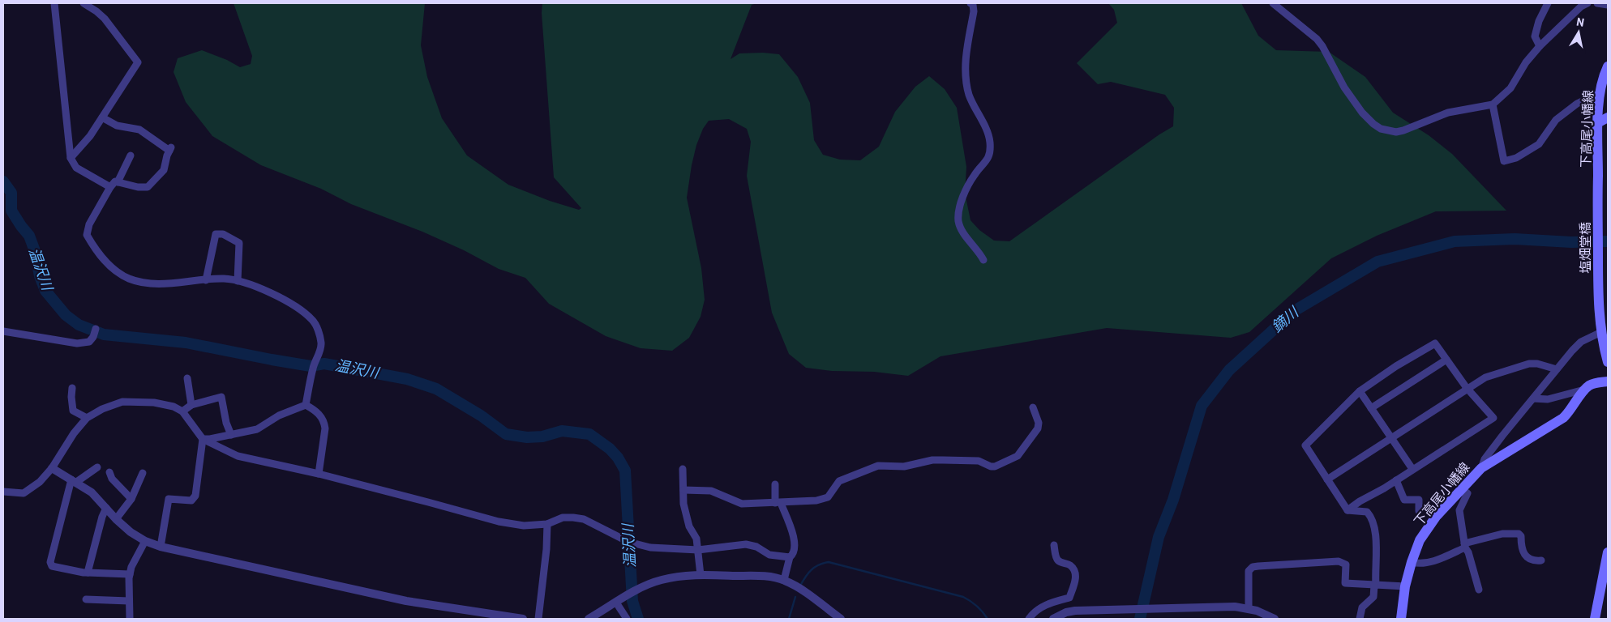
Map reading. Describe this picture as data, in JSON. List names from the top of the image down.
{
  "streets": {
    "main road": ["下高尾小幡線", "塩畑堂橋"]
  },
  "crossings": [
    ["下高尾小幡線", "塩畑堂橋"]
  ],
  "water": ["温沢川", "鏑川"],
  "north": "top"
}
